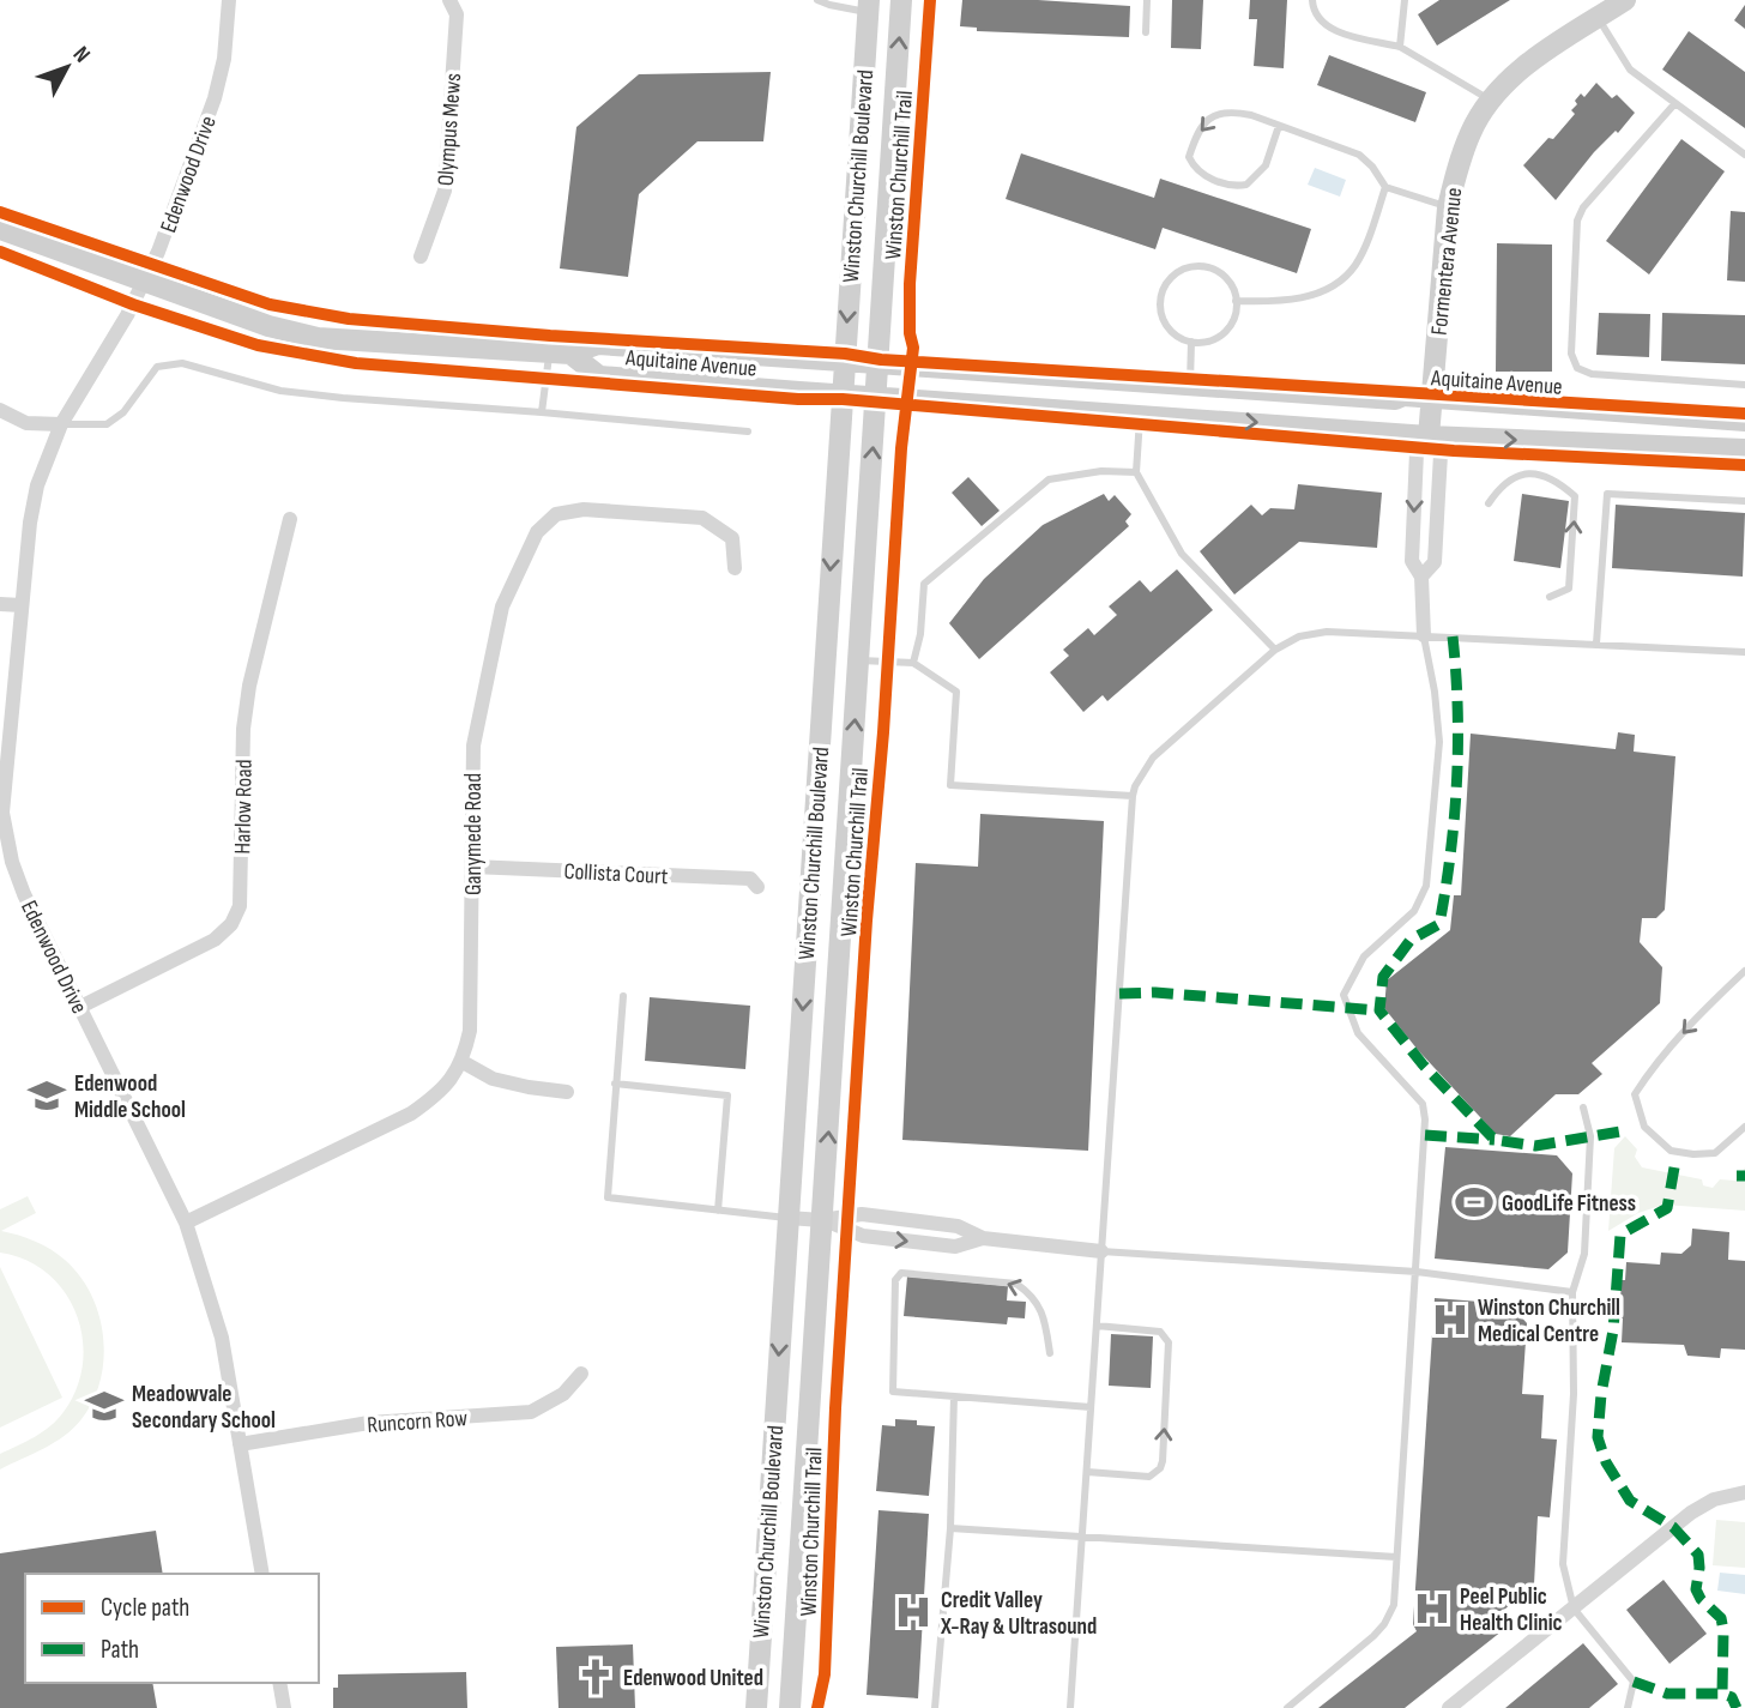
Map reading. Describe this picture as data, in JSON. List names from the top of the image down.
{
  "streets": {
    "street": [
      "Olympus Mews",
      "Edenwood Drive",
      "Winston Churchill Boulevard",
      "Formentera Avenue",
      "Aquitaine Avenue",
      "Harlow Road",
      "Ganymede Road",
      "Collista Court",
      "Runcorn Row"
    ],
    "cycle path": ["Winston Churchill Trail"]
  },
  "crossings": [
    ["Edenwood Drive", "Aquitaine Avenue"],
    ["Edenwood Drive", "Harlow Road"],
    ["Edenwood Drive", "Ganymede Road"],
    ["Edenwood Drive", "Runcorn Row"],
    ["Winston Churchill Boulevard", "Aquitaine Avenue"],
    ["Formentera Avenue", "Aquitaine Avenue"],
    ["Ganymede Road", "Collista Court"]
  ],
  "places": {
    "school or university": ["Edenwood Middle School", "Meadowvale Secondary School"],
    "sports": ["GoodLife Fitness"],
    "hospital": ["Winston Churchill Medical Centre", "Peel Public Health Clinic", "Credit Valley X-Ray & Ultrasound"],
    "church": ["Edenwood United"]
  },
  "legend": ["Cycle path", "Path"],
  "north": "top right"
}
